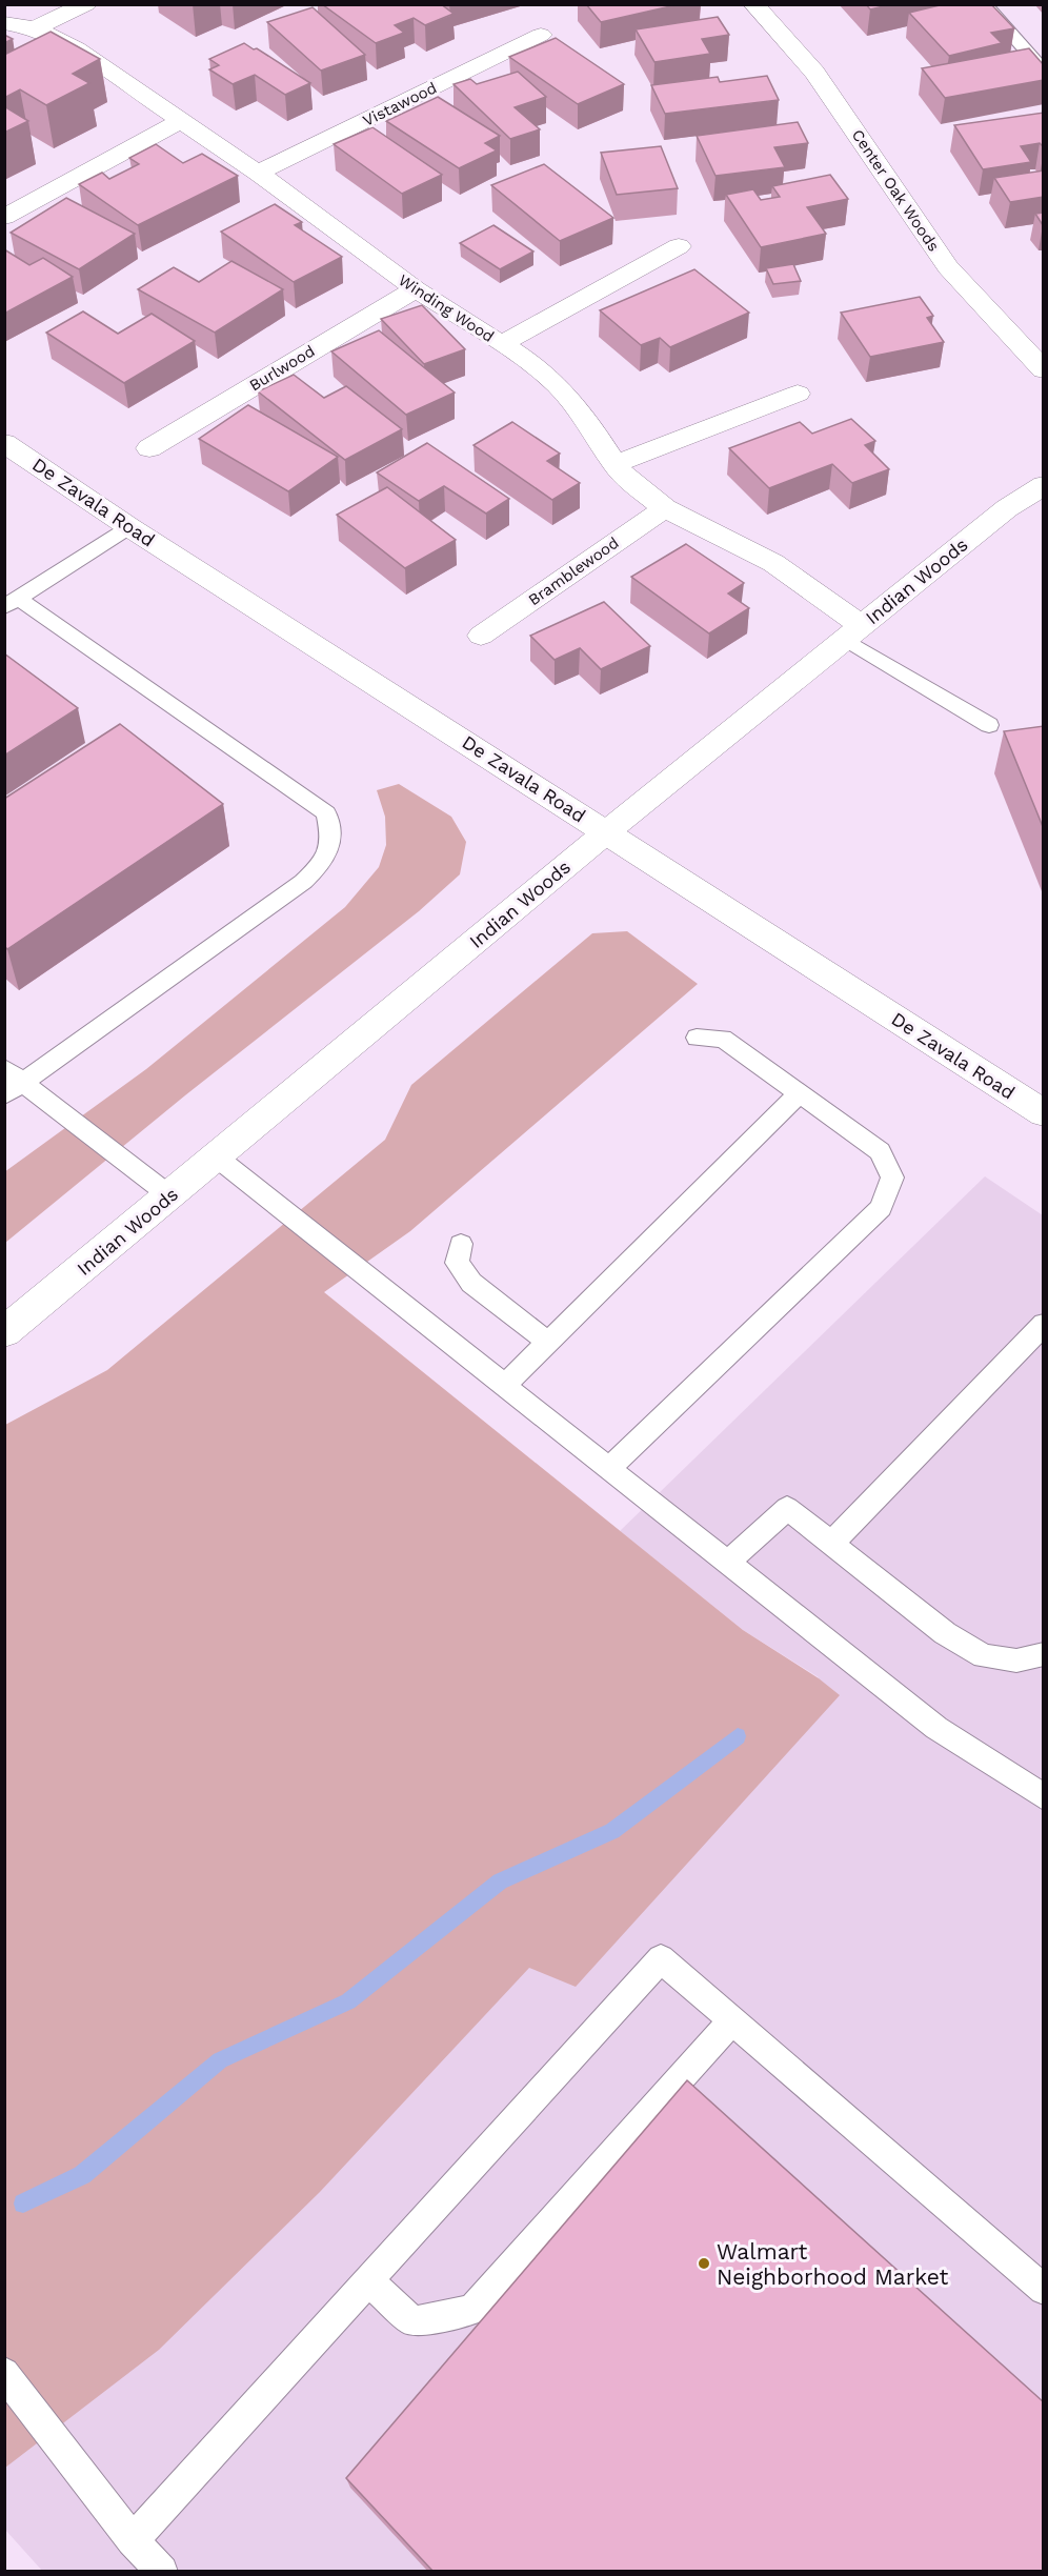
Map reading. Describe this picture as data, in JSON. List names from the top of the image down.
{
  "streets": {
    "street": [
      "Vistawood",
      "Center Oak Woods",
      "Winding Wood",
      "Burlwood",
      "De Zavala Road",
      "Bramblewood",
      "Indian Woods"
    ]
  },
  "crossings": [
    ["Vistawood", "Winding Wood"],
    ["Winding Wood", "Burlwood"],
    ["Winding Wood", "Bramblewood"],
    ["Winding Wood", "Indian Woods"],
    ["De Zavala Road", "Indian Woods"]
  ],
  "places": ["Walmart Neighborhood Market"]
}
